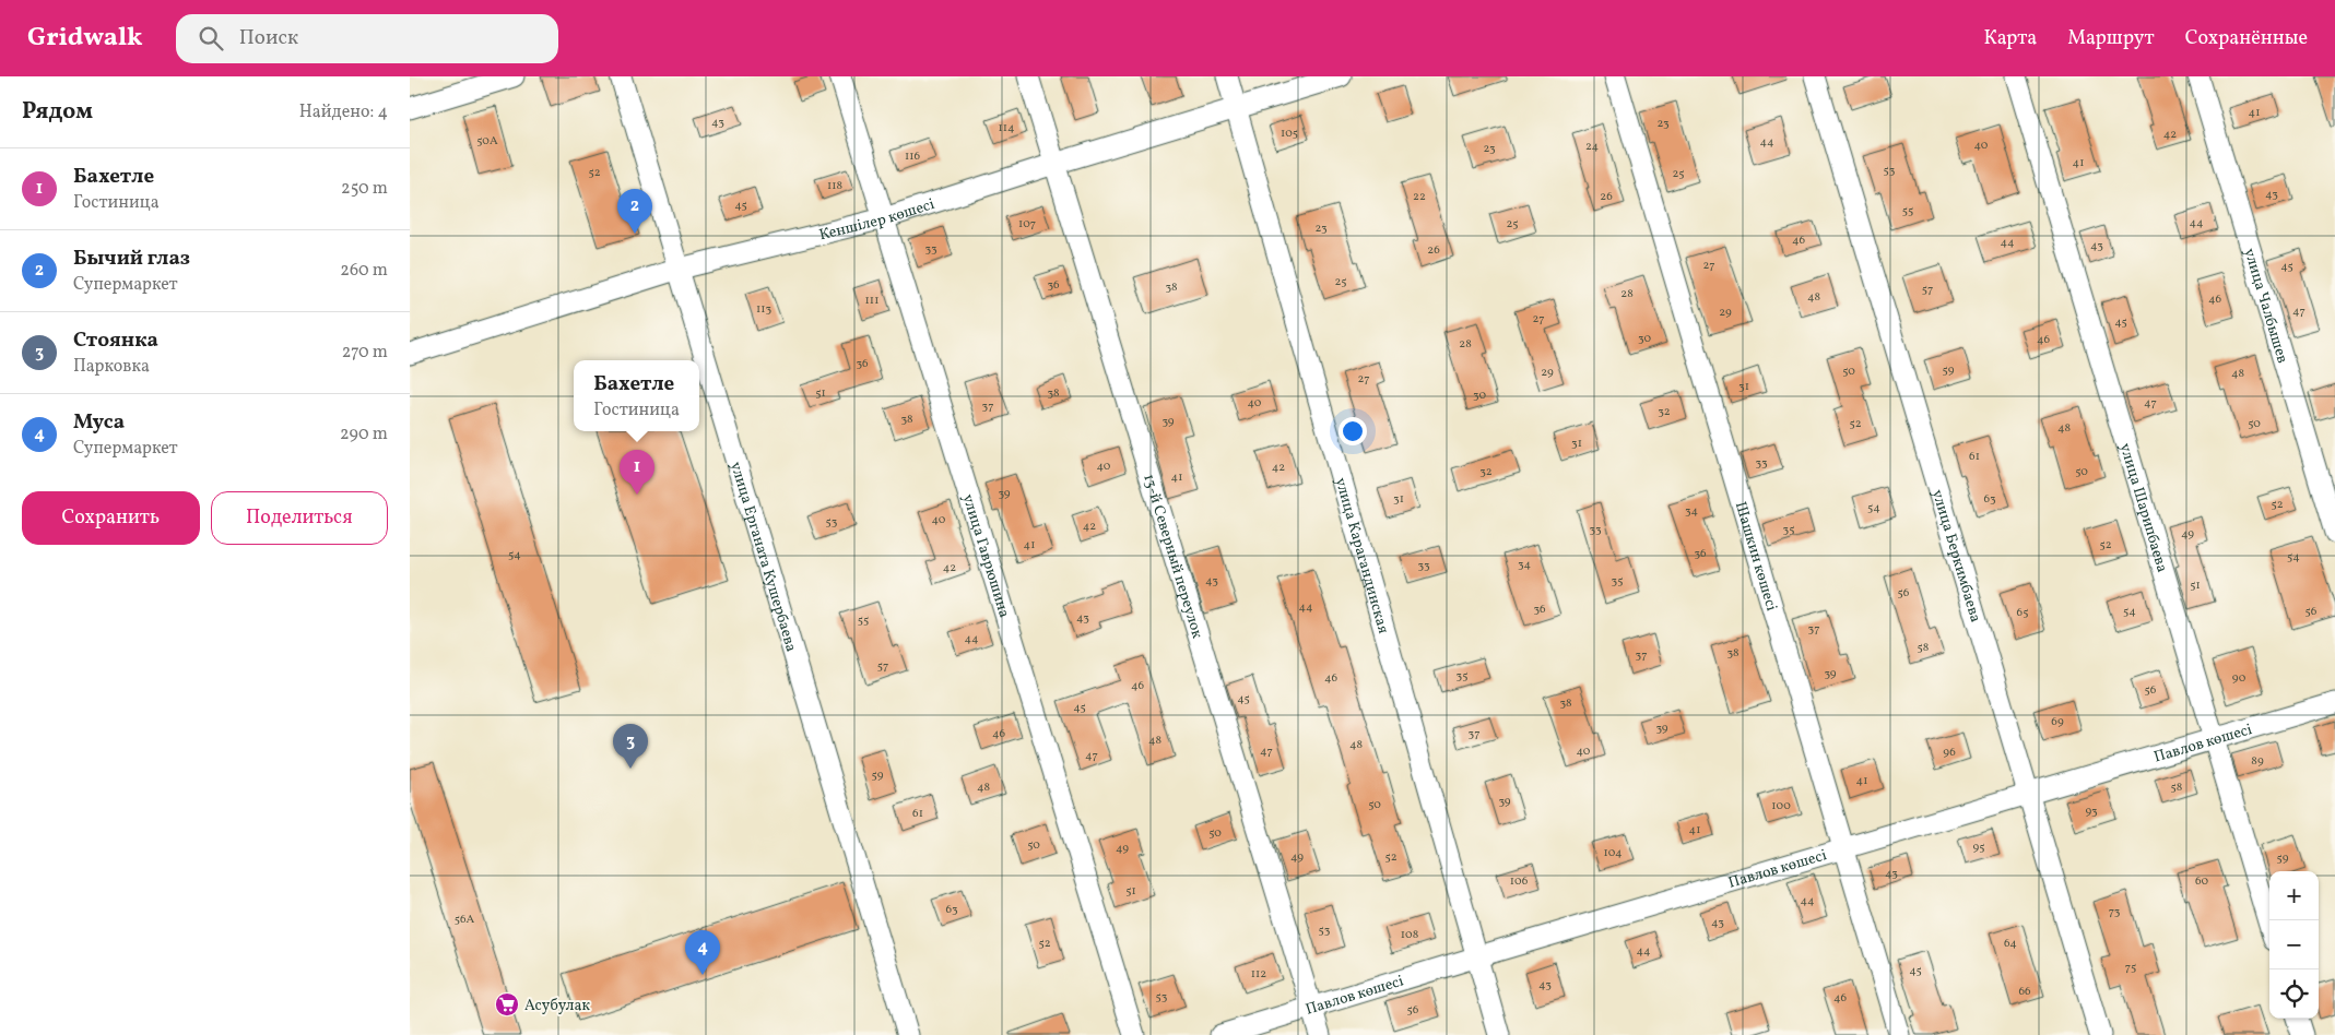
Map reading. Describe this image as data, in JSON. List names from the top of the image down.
{
  "streets": {
    "street": [
      "Кеншілер көшесі",
      "улица Чалбышев",
      "улица Шарипбаева",
      "улица Ерганата Кушербаева",
      "улица Гаврюшина",
      "13-й Северный переулок",
      "улица Карагандинская",
      "Шашкин көшесі",
      "улица Беркимбаева",
      "Павлов көшесі"
    ]
  },
  "crossings": [
    ["Кеншілер көшесі", "улица Ерганата Кушербаева"],
    ["Кеншілер көшесі", "улица Гаврюшина"],
    ["Кеншілер көшесі", "13-й Северный переулок"],
    ["Кеншілер көшесі", "улица Карагандинская"],
    ["улица Шарипбаева", "Павлов көшесі"],
    ["13-й Северный переулок", "Павлов көшесі"],
    ["улица Карагандинская", "Павлов көшесі"],
    ["Шашкин көшесі", "Павлов көшесі"],
    ["улица Беркимбаева", "Павлов көшесі"]
  ],
  "places": {
    "supermarket": ["Асубулак"]
  },
  "house_numbers": [
    "41",
    "43",
    "23",
    "114",
    "105",
    "42",
    "50А",
    "44",
    "40",
    "24",
    "23",
    "116",
    "41",
    "53",
    "52",
    "25",
    "118",
    "43",
    "22",
    "26",
    "45",
    "55",
    "44",
    "107",
    "25",
    "23",
    "46",
    "44",
    "43",
    "33",
    "26",
    "27",
    "45",
    "25",
    "36",
    "38",
    "57",
    "28",
    "48",
    "46",
    "111",
    "113",
    "47",
    "29",
    "27",
    "45",
    "30",
    "46",
    "28",
    "36",
    "59",
    "50",
    "29",
    "48",
    "27",
    "31",
    "51",
    "38",
    "30",
    "40",
    "47",
    "37",
    "32",
    "38",
    "39",
    "52",
    "50",
    "48",
    "31",
    "61",
    "33",
    "40",
    "42",
    "32",
    "50",
    "41",
    "39",
    "31",
    "63",
    "52",
    "54",
    "34",
    "40",
    "53",
    "42",
    "33",
    "35",
    "49",
    "41",
    "52",
    "36",
    "54",
    "54",
    "34",
    "33",
    "42",
    "43",
    "35",
    "51",
    "56",
    "44",
    "36",
    "54",
    "56",
    "65",
    "43",
    "55",
    "37",
    "44",
    "58",
    "38",
    "37",
    "57",
    "39",
    "35",
    "46",
    "90",
    "46",
    "56",
    "45",
    "38",
    "45",
    "69",
    "39",
    "46",
    "37",
    "48",
    "48",
    "47",
    "40",
    "96",
    "47",
    "89",
    "59",
    "41",
    "48",
    "58",
    "39",
    "50",
    "100",
    "93",
    "61",
    "41",
    "50",
    "50",
    "95",
    "49",
    "104",
    "49",
    "52",
    "59",
    "43",
    "106",
    "60",
    "51",
    "44",
    "63",
    "73",
    "56А",
    "43",
    "53",
    "108",
    "52",
    "64",
    "44",
    "75",
    "45",
    "112",
    "43",
    "66",
    "53",
    "46",
    "56"
  ],
  "page": {
    "header": "Gridwalk",
    "search": "Поиск",
    "nav": ["Карта", "Маршрут", "Сохранённые"],
    "heading": ["Рядом", "Найдено: 4"],
    "list": [
      {
        "mark": "1",
        "name": "Бахетле",
        "note": "Гостиница",
        "value": "250 m"
      },
      {
        "mark": "2",
        "name": "Бычий глаз",
        "note": "Супермаркет",
        "value": "260 m"
      },
      {
        "mark": "3",
        "name": "Стоянка",
        "note": "Парковка",
        "value": "270 m"
      },
      {
        "mark": "4",
        "name": "Муса",
        "note": "Супермаркет",
        "value": "290 m"
      }
    ],
    "pins": [
      "2",
      "1",
      "3",
      "4"
    ],
    "popup": ["Бахетле", "Гостиница"],
    "buttons": ["Сохранить", "Поделиться"],
    "map_buttons": ["+", "−"]
  }
}
